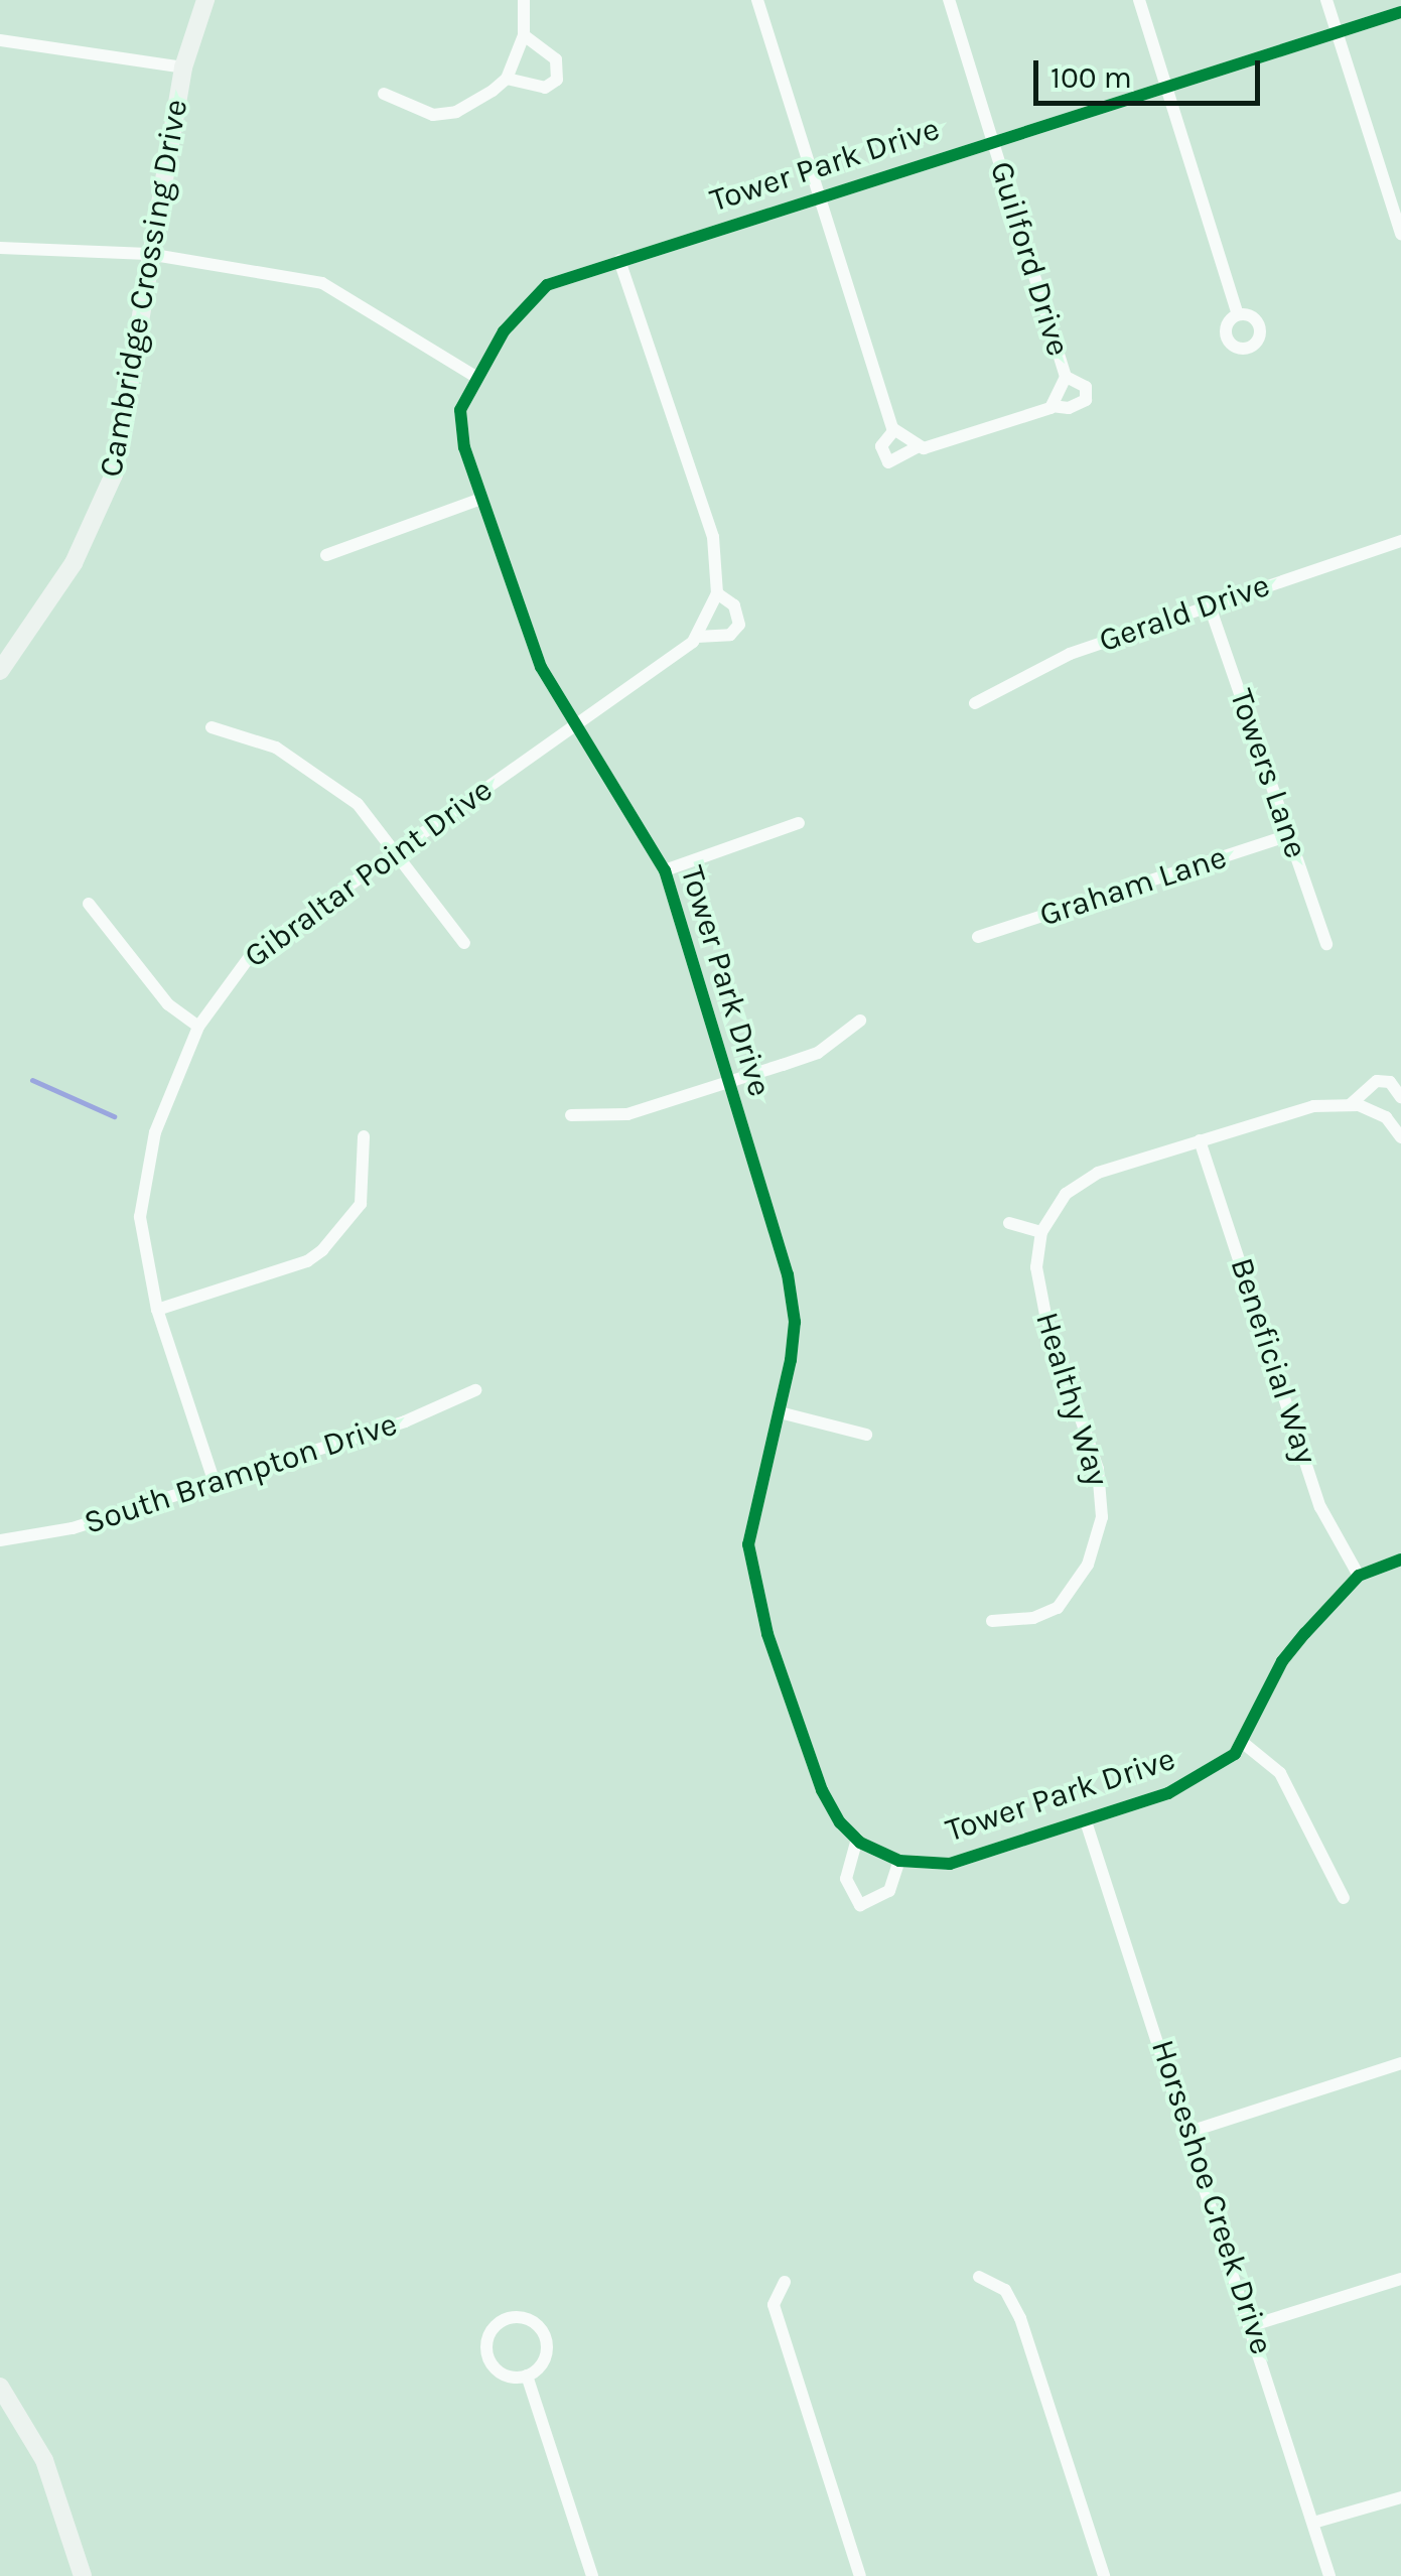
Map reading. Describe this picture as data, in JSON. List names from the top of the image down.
{
  "streets": {
    "street": [
      "Tower Park Drive",
      "Guilford Drive",
      "Cambridge Crossing Drive",
      "Gerald Drive",
      "Towers Lane",
      "Gibraltar Point Drive",
      "Graham Lane",
      "Beneficial Way",
      "Healthy Way",
      "South Brampton Drive",
      "Horseshoe Creek Drive"
    ]
  },
  "crossings": [
    ["Tower Park Drive", "Guilford Drive"],
    ["Tower Park Drive", "Gibraltar Point Drive"],
    ["Tower Park Drive", "Beneficial Way"],
    ["Tower Park Drive", "Horseshoe Creek Drive"],
    ["Gerald Drive", "Towers Lane"],
    ["Towers Lane", "Graham Lane"],
    ["Gibraltar Point Drive", "South Brampton Drive"]
  ],
  "scale_bar": "100 m"
}
